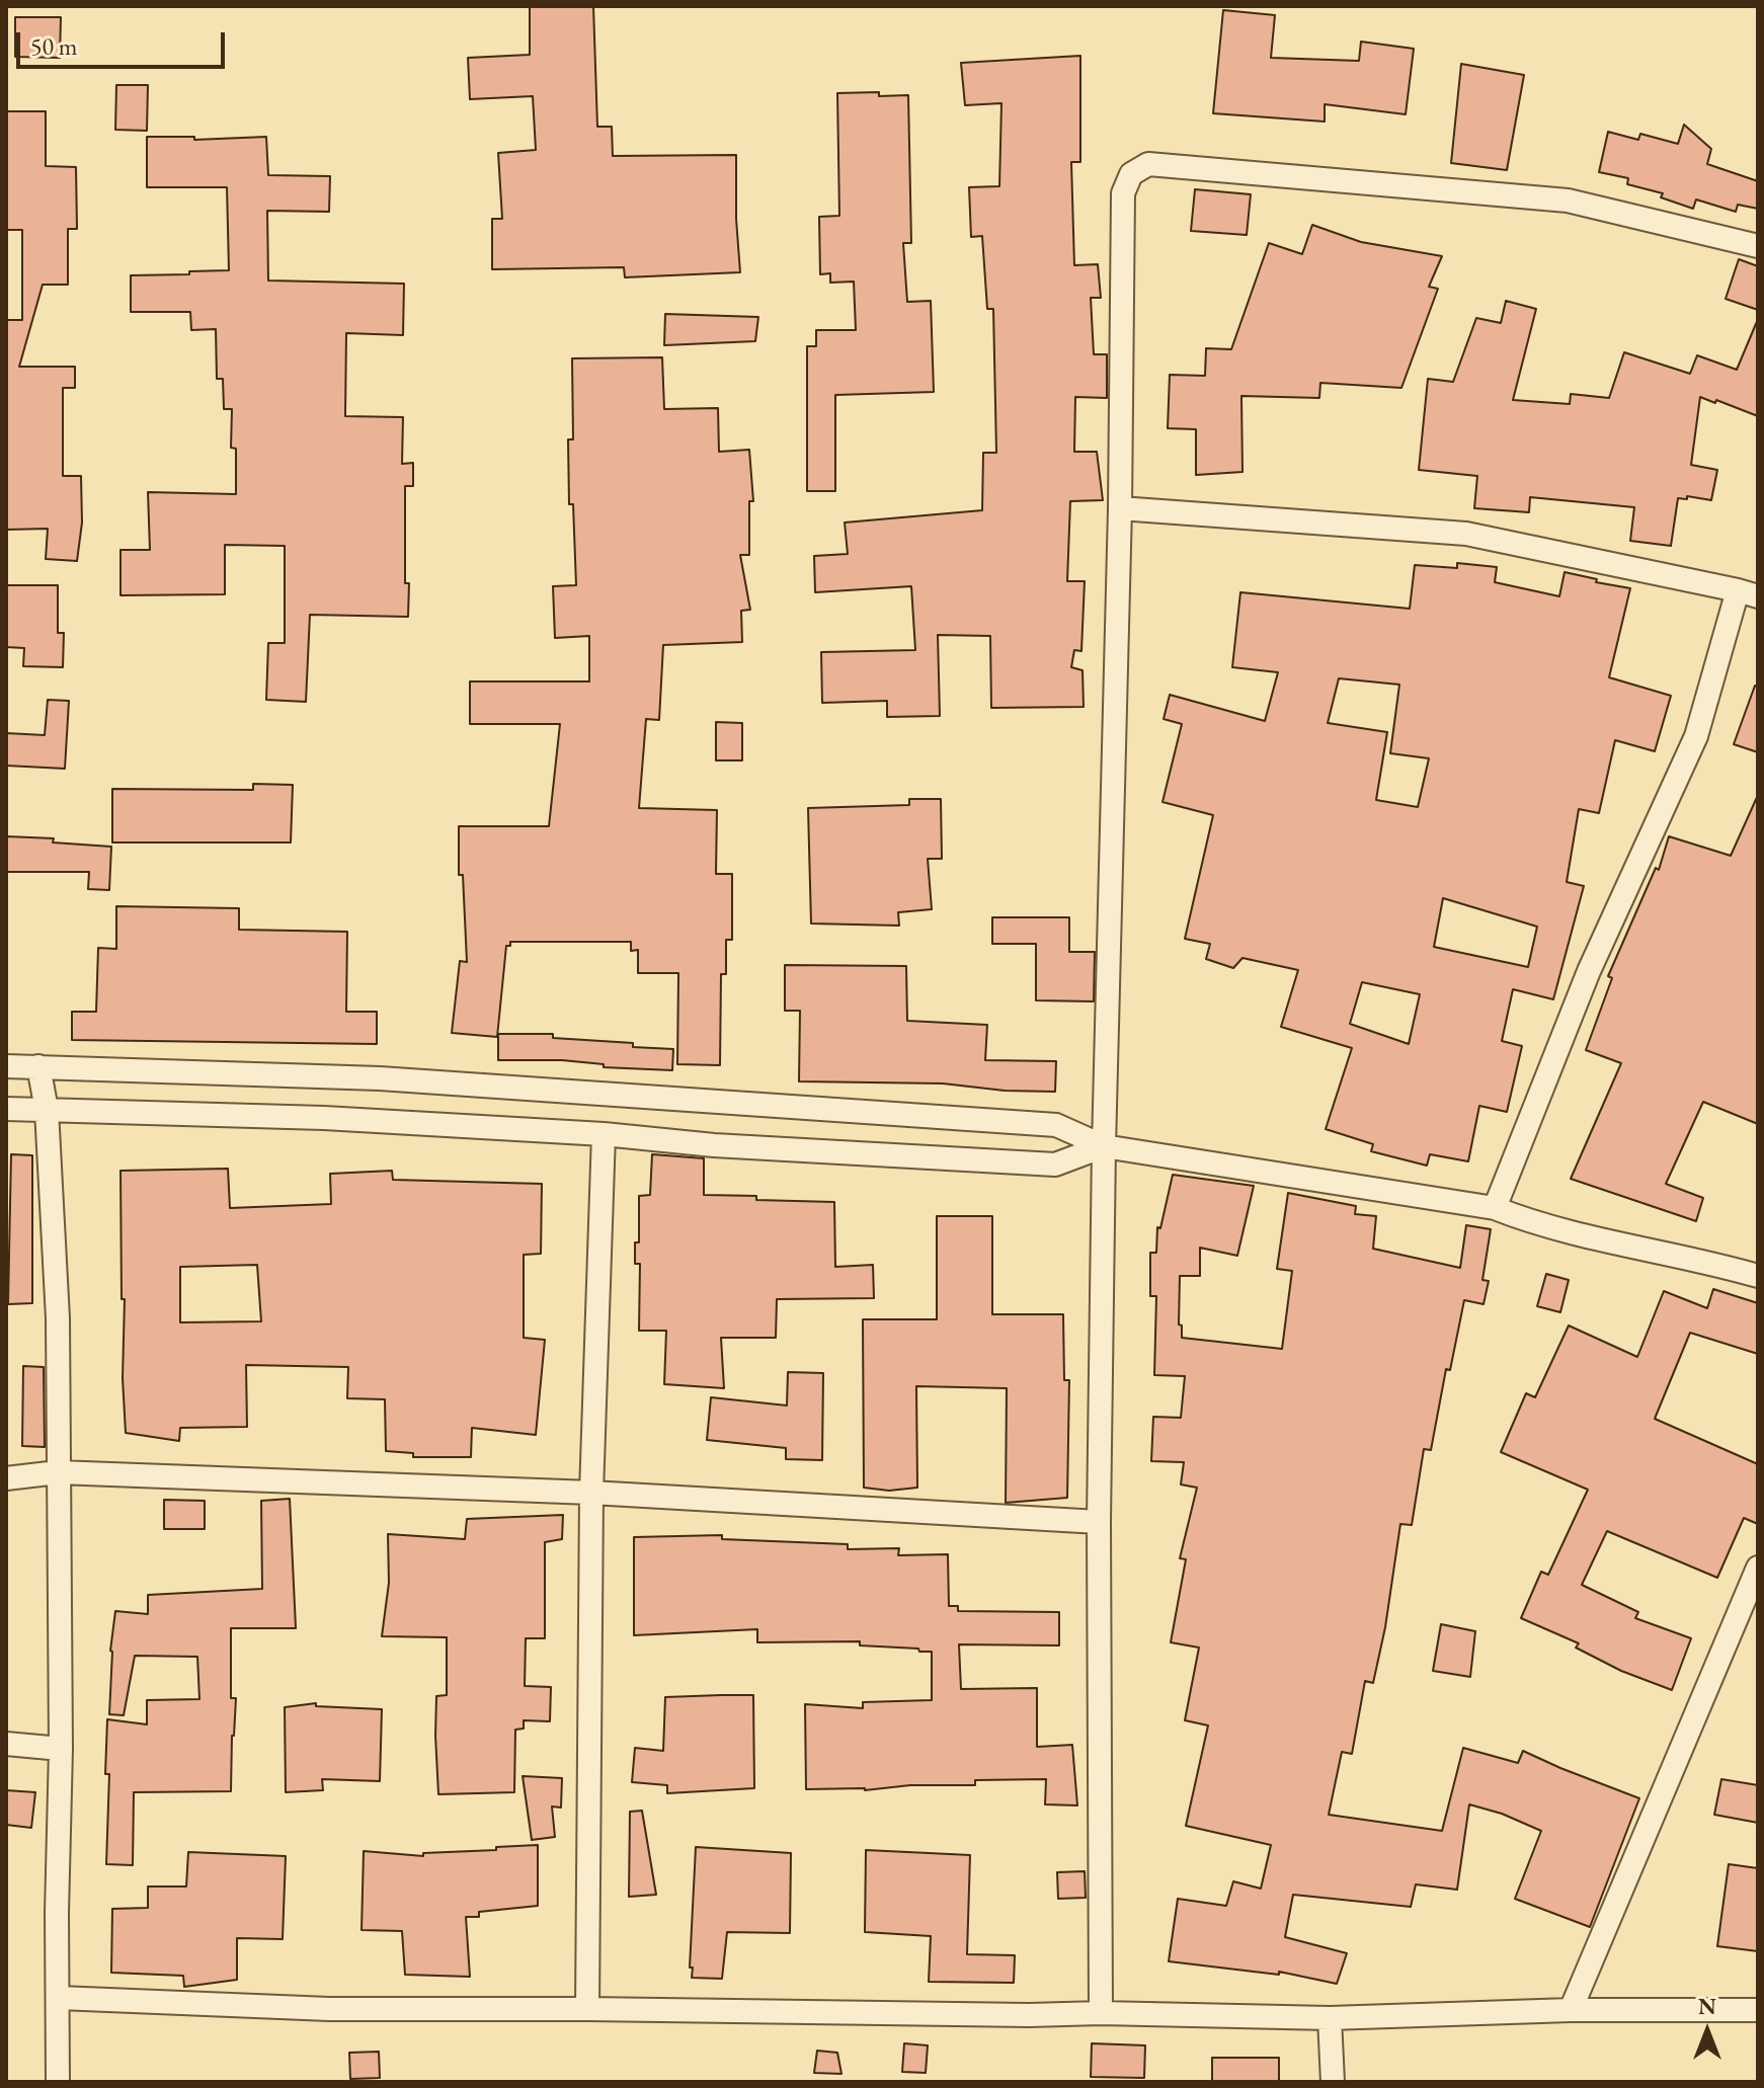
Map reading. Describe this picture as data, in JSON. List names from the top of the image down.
{
  "scale_bar": "50 m",
  "north": "top"
}
